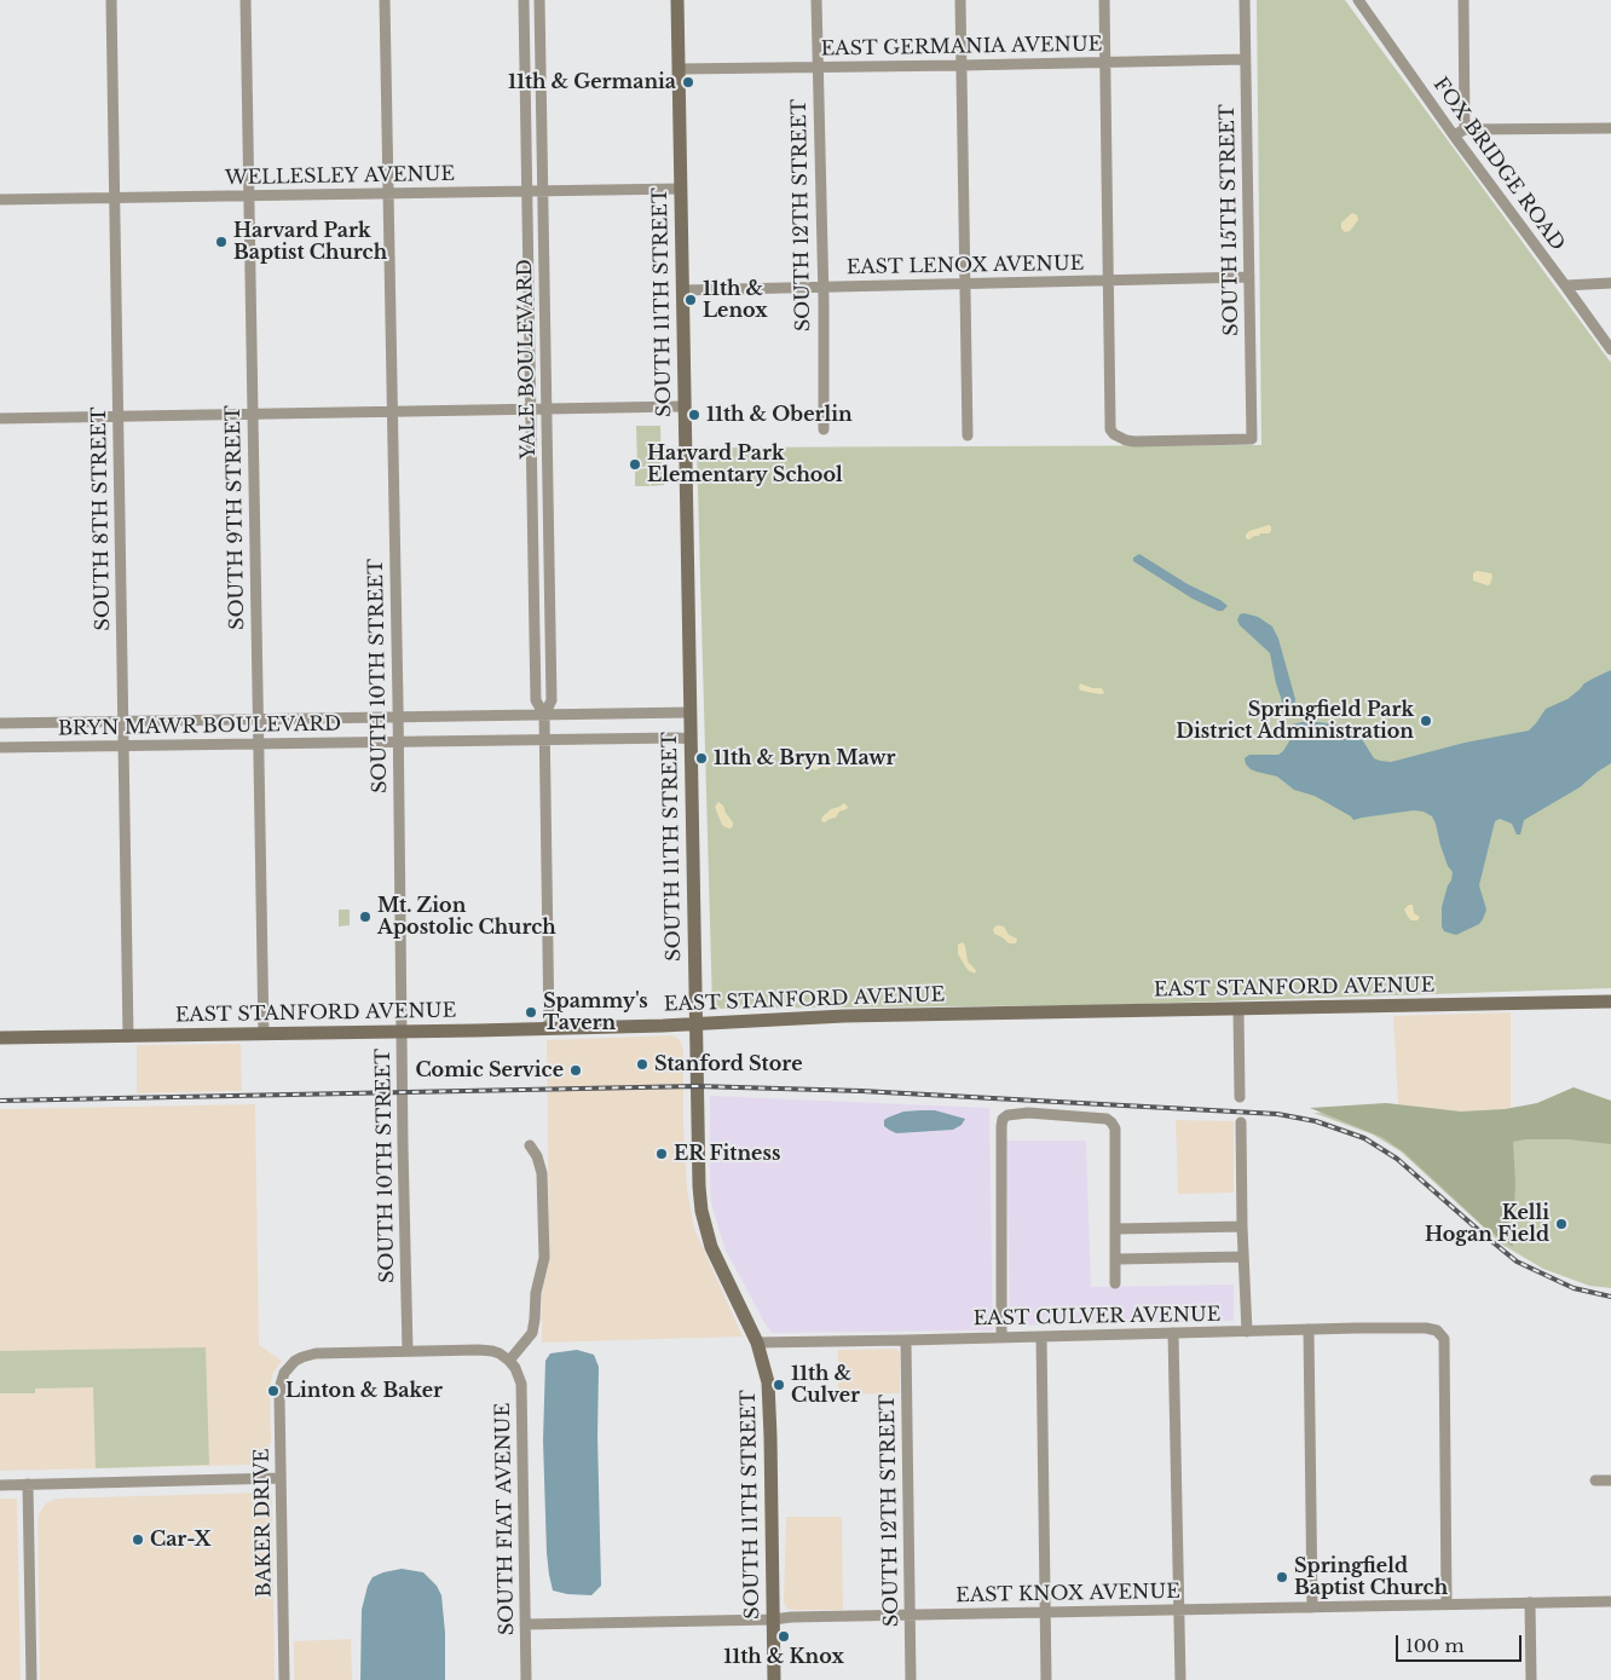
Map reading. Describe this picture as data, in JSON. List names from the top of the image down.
{
  "streets": {
    "street": [
      "EAST GERMANIA AVENUE",
      "FOX BRIDGE ROAD",
      "WELLESLEY AVENUE",
      "SOUTH 12TH STREET",
      "SOUTH 15TH STREET",
      "EAST LENOX AVENUE",
      "SOUTH 11TH STREET",
      "YALE BOULEVARD",
      "SOUTH 9TH STREET",
      "SOUTH 8TH STREET",
      "SOUTH 10TH STREET",
      "BRYN MAWR BOULEVARD",
      "EAST STANFORD AVENUE",
      "EAST CULVER AVENUE",
      "SOUTH FIAT AVENUE",
      "BAKER DRIVE",
      "EAST KNOX AVENUE"
    ]
  },
  "crossings": [
    ["EAST GERMANIA AVENUE", "SOUTH 12TH STREET"],
    ["EAST GERMANIA AVENUE", "SOUTH 15TH STREET"],
    ["EAST GERMANIA AVENUE", "SOUTH 11TH STREET"],
    ["WELLESLEY AVENUE", "SOUTH 11TH STREET"],
    ["WELLESLEY AVENUE", "YALE BOULEVARD"],
    ["WELLESLEY AVENUE", "SOUTH 9TH STREET"],
    ["WELLESLEY AVENUE", "SOUTH 8TH STREET"],
    ["WELLESLEY AVENUE", "SOUTH 10TH STREET"],
    ["SOUTH 12TH STREET", "EAST LENOX AVENUE"],
    ["SOUTH 12TH STREET", "EAST CULVER AVENUE"],
    ["SOUTH 12TH STREET", "EAST KNOX AVENUE"],
    ["SOUTH 15TH STREET", "EAST LENOX AVENUE"],
    ["EAST LENOX AVENUE", "SOUTH 11TH STREET"],
    ["SOUTH 11TH STREET", "BRYN MAWR BOULEVARD"],
    ["SOUTH 11TH STREET", "EAST STANFORD AVENUE"],
    ["SOUTH 11TH STREET", "EAST CULVER AVENUE"],
    ["SOUTH 11TH STREET", "EAST KNOX AVENUE"],
    ["YALE BOULEVARD", "BRYN MAWR BOULEVARD"],
    ["YALE BOULEVARD", "EAST STANFORD AVENUE"],
    ["SOUTH 9TH STREET", "BRYN MAWR BOULEVARD"],
    ["SOUTH 9TH STREET", "EAST STANFORD AVENUE"],
    ["SOUTH 8TH STREET", "BRYN MAWR BOULEVARD"],
    ["SOUTH 8TH STREET", "EAST STANFORD AVENUE"],
    ["SOUTH 10TH STREET", "BRYN MAWR BOULEVARD"],
    ["SOUTH 10TH STREET", "EAST STANFORD AVENUE"],
    ["SOUTH 10TH STREET", "BAKER DRIVE"],
    ["EAST CULVER AVENUE", "EAST KNOX AVENUE"],
    ["SOUTH FIAT AVENUE", "EAST KNOX AVENUE"]
  ],
  "places": [
    "11th & Germania",
    "Harvard Park Baptist Church",
    "11th & Lenox",
    "11th & Oberlin",
    "Harvard Park Elementary School",
    "Springfield Park District Administration",
    "11th & Bryn Mawr",
    "Mt. Zion Apostolic Church",
    "Spammy's Tavern",
    "Stanford Store",
    "Comic Service",
    "ER Fitness",
    "Kelli Hogan Field",
    "11th & Culver",
    "Linton & Baker",
    "Car-X",
    "Springfield Baptist Church",
    "11th & Knox"
  ],
  "scale_bar": "100 m"
}
